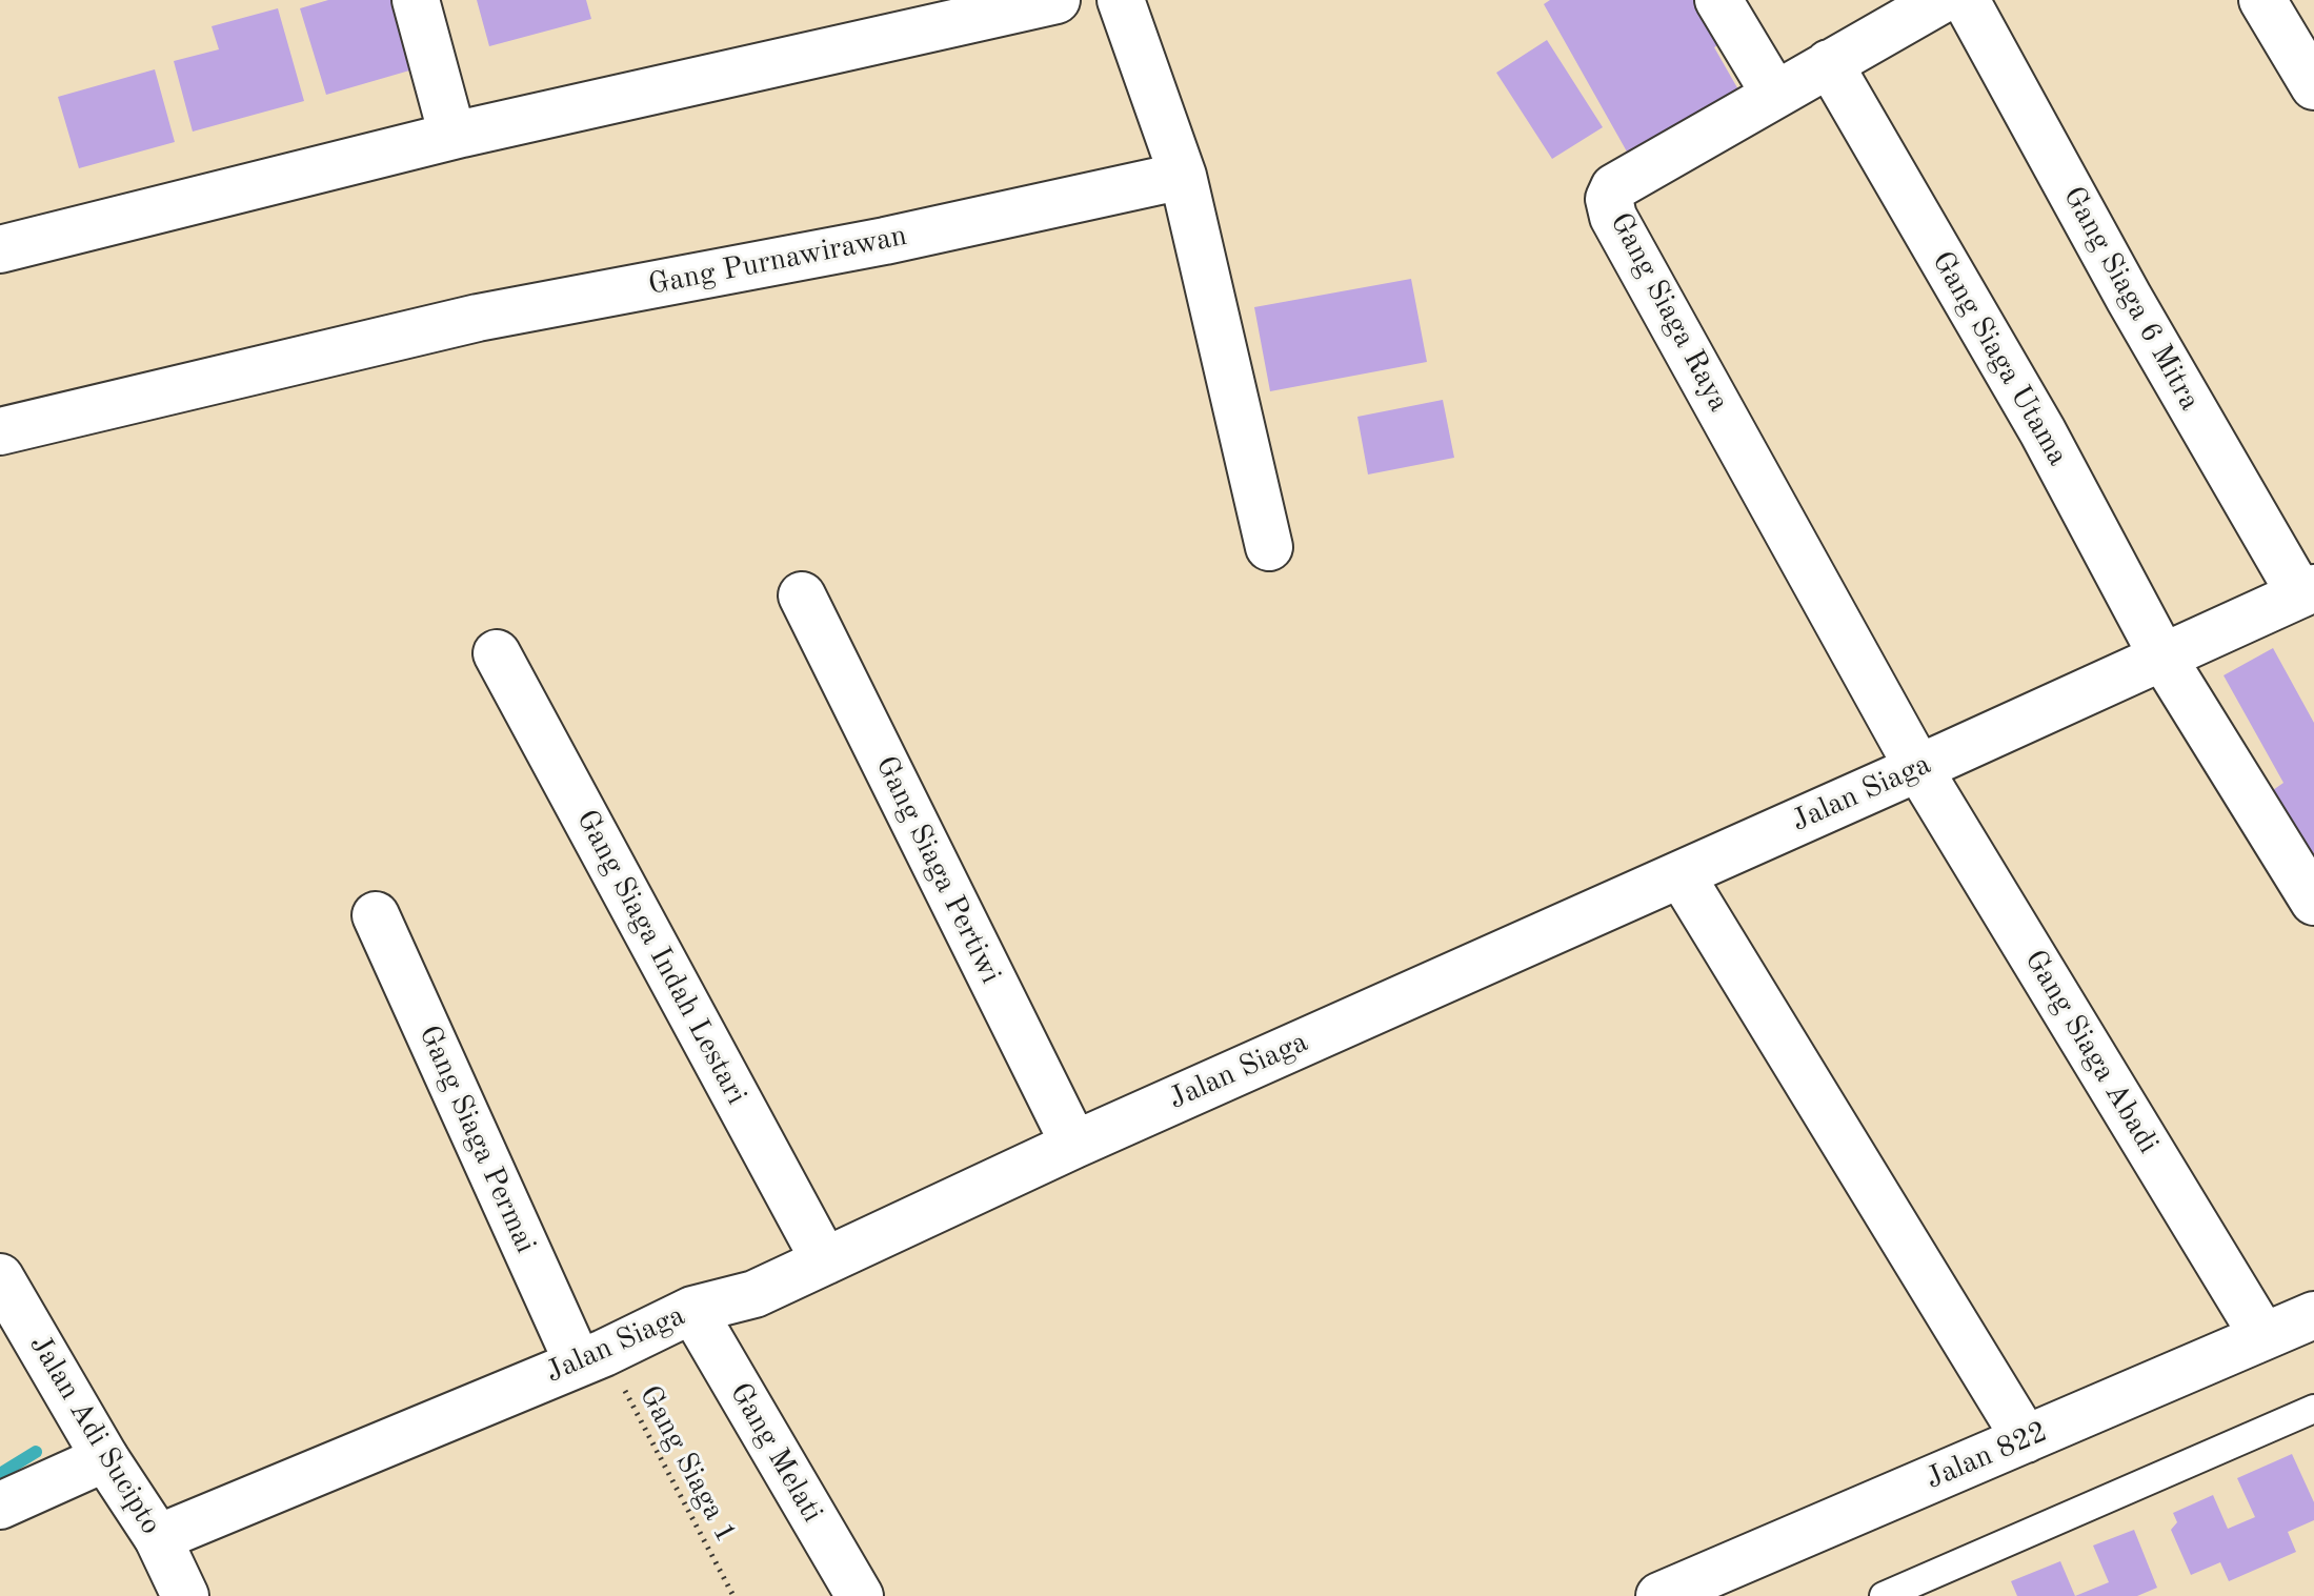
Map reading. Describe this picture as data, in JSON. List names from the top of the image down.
{
  "streets": {
    "street": [
      "Gang Purnawirawan",
      "Gang Siaga 6 Mitra",
      "Gang Siaga Raya",
      "Gang Siaga Utama",
      "Jalan Siaga",
      "Gang Siaga Pertiwi",
      "Gang Siaga Indah Lestari",
      "Gang Siaga Abadi",
      "Gang Siaga Permai",
      "Jalan Adi Sucipto",
      "Gang Melati",
      "Jalan 822"
    ],
    "path": ["Gang Siaga 1"]
  },
  "crossings": [
    ["Gang Siaga 6 Mitra", "Jalan Siaga"],
    ["Gang Siaga Raya", "Gang Siaga Utama"],
    ["Gang Siaga Raya", "Jalan Siaga"],
    ["Gang Siaga Raya", "Gang Siaga Abadi"],
    ["Gang Siaga Utama", "Jalan Siaga"],
    ["Jalan Siaga", "Gang Siaga Pertiwi"],
    ["Jalan Siaga", "Gang Siaga Indah Lestari"],
    ["Jalan Siaga", "Gang Siaga Abadi"],
    ["Jalan Siaga", "Gang Siaga Permai"],
    ["Jalan Siaga", "Jalan Adi Sucipto"],
    ["Jalan Siaga", "Gang Melati"],
    ["Jalan Siaga", "Gang Siaga 1"],
    ["Gang Siaga Abadi", "Jalan 822"],
    ["Gang Siaga Permai", "Gang Siaga 1"]
  ]
}
